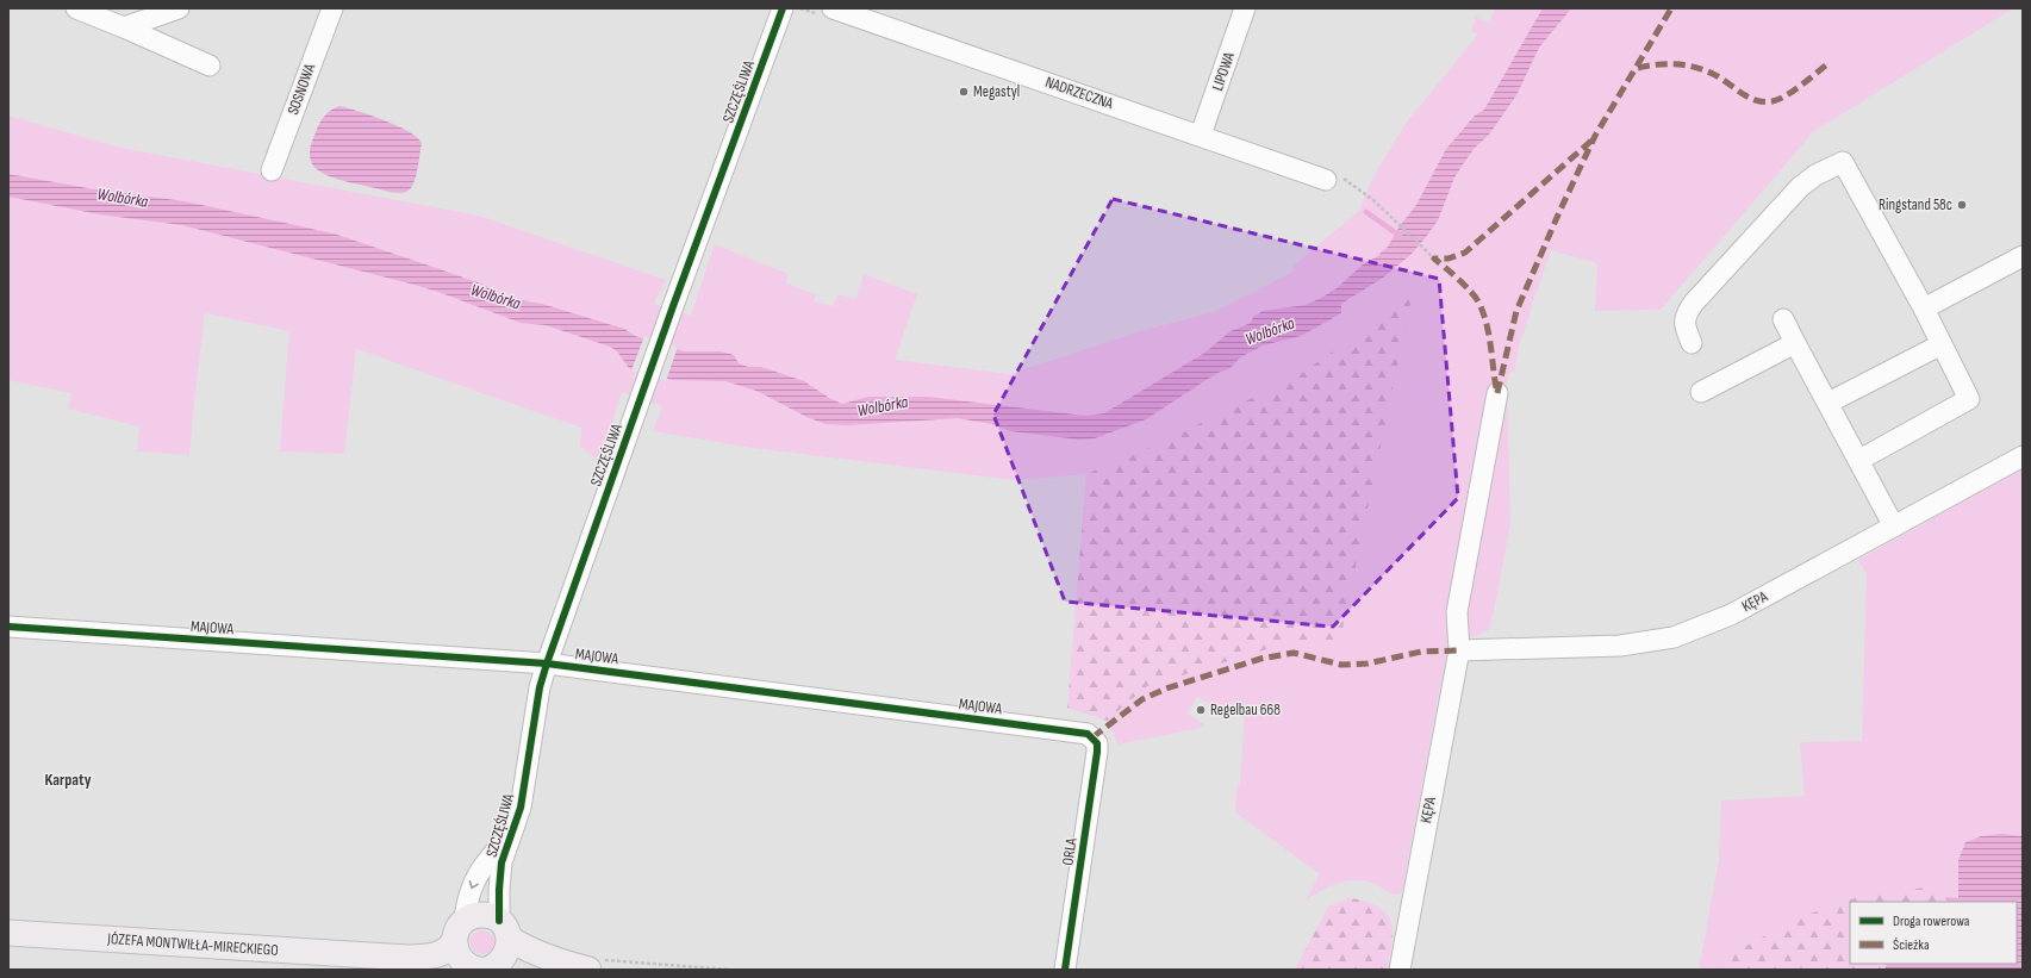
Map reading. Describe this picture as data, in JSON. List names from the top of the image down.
{
  "streets": {
    "main road": ["JÓZEFA MONTWIŁŁA-MIRECKIEGO"],
    "street": [
      "LIPOWA",
      "SOSNOWA",
      "SZCZĘŚLIWA",
      "NADRZECZNA",
      "KĘPA",
      "MAJOWA",
      "ORLA"
    ]
  },
  "crossings": [
    ["LIPOWA", "NADRZECZNA"],
    ["SZCZĘŚLIWA", "MAJOWA"],
    ["SZCZĘŚLIWA", "JÓZEFA MONTWIŁŁA-MIRECKIEGO"],
    ["MAJOWA", "ORLA"]
  ],
  "districts": ["Karpaty"],
  "water": ["Wolbórka"],
  "places": ["Megastyl", "Ringstand 58c", "Regelbau 668"],
  "legend": ["Droga rowerowa", "Ścieżka"]
}
